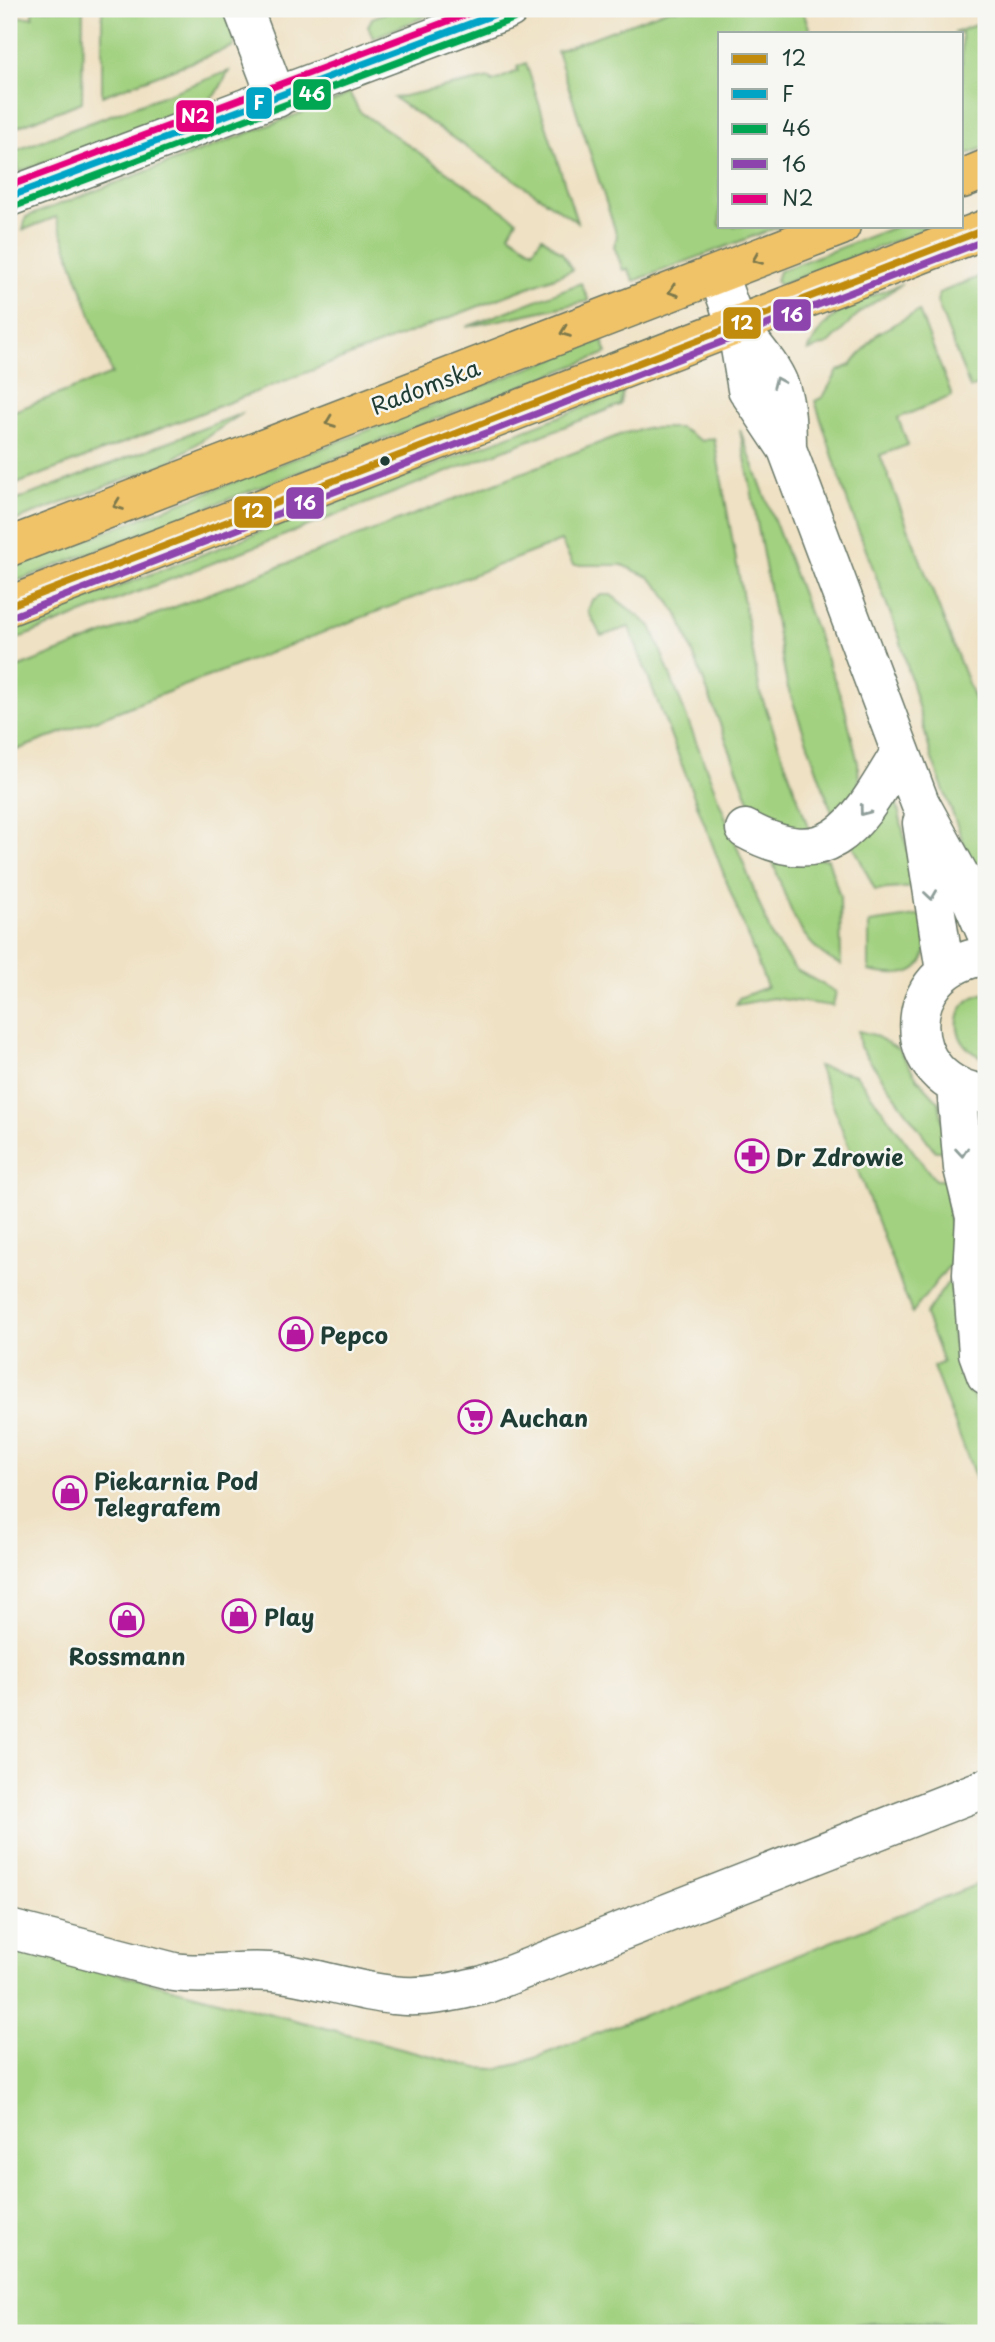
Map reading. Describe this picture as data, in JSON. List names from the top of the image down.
{
  "streets": {
    "main road": ["Radomska"]
  },
  "places": {
    "pharmacy": ["Dr Zdrowie"],
    "shop": [
      "Pepco",
      "Piekarnia Pod Telegrafem",
      "Play",
      "Rossmann"
    ],
    "supermarket": ["Auchan"]
  },
  "lines": [
    "transit line F",
    "transit line N2",
    "transit line 46",
    "transit line 12",
    "transit line 16"
  ],
  "legend": [
    "12",
    "F",
    "46",
    "16",
    "N2"
  ]
}
